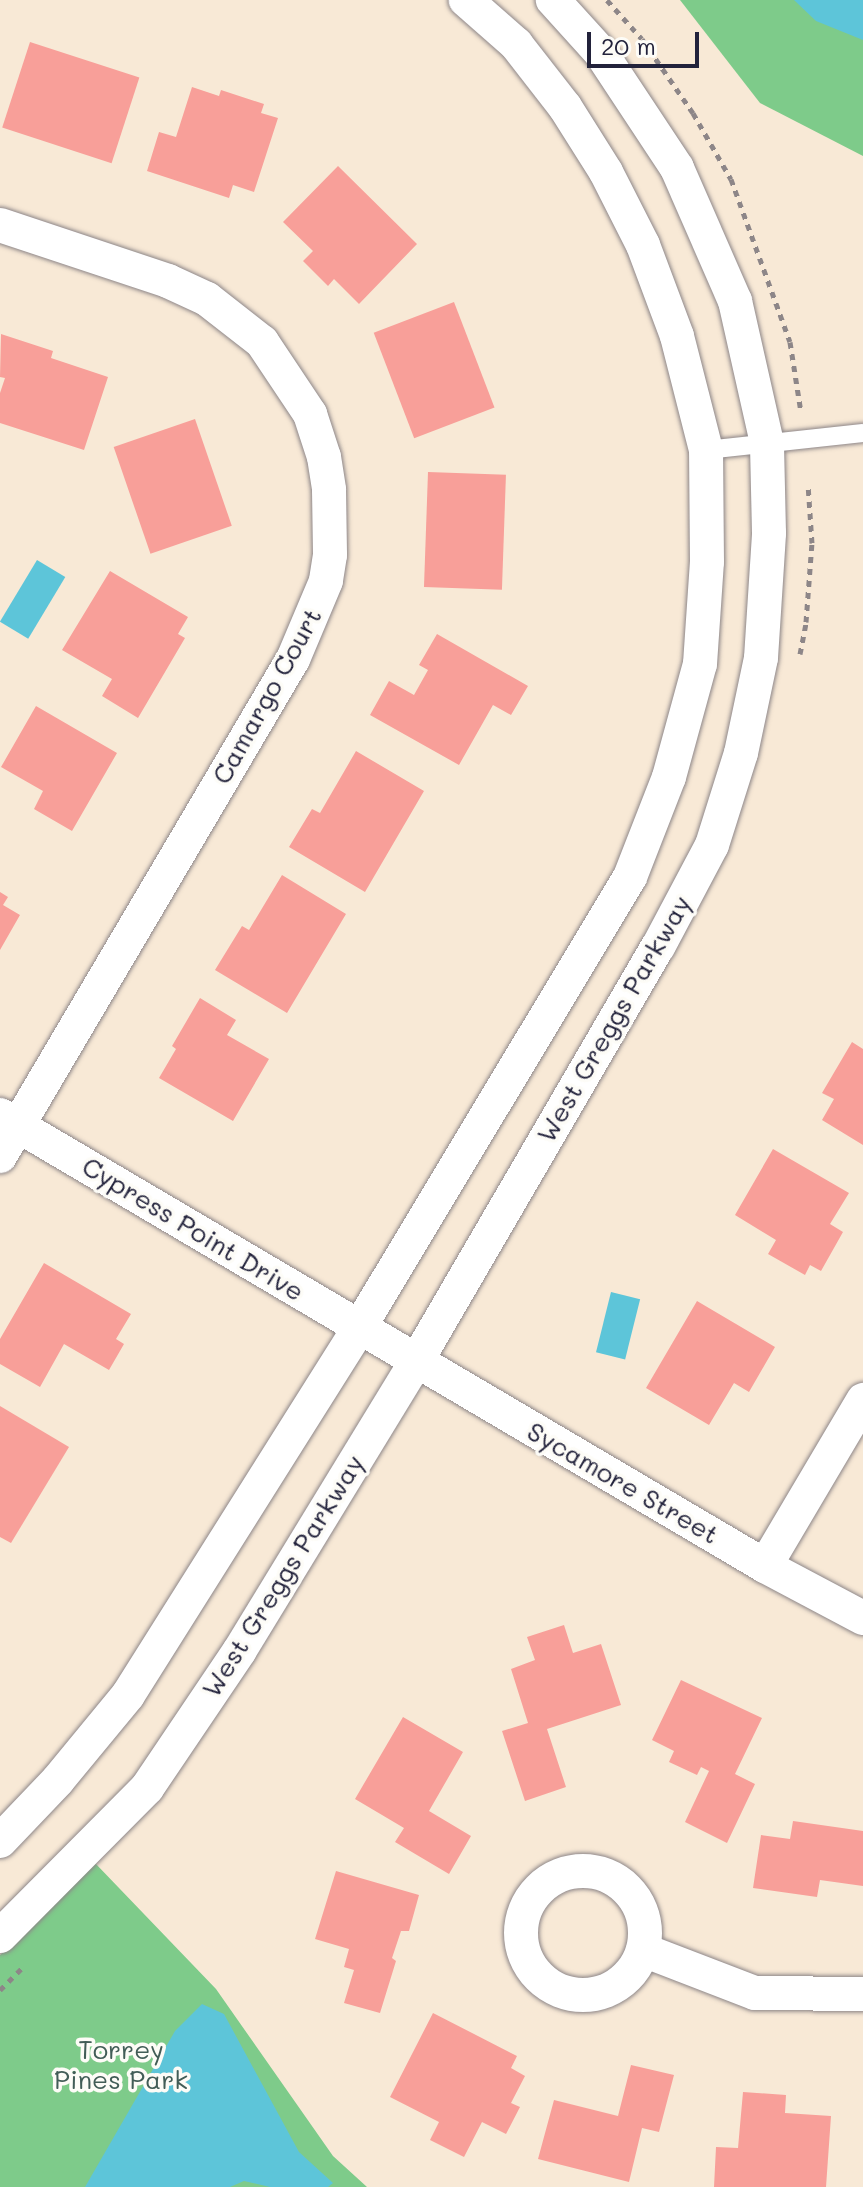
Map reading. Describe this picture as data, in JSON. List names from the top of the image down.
{
  "streets": {
    "street": [
      "Camargo Court",
      "West Greggs Parkway",
      "Cypress Point Drive",
      "Sycamore Street"
    ]
  },
  "crossings": [
    ["Camargo Court", "Cypress Point Drive"],
    ["West Greggs Parkway", "Sycamore Street"],
    ["Cypress Point Drive", "Sycamore Street"]
  ],
  "parks": ["Torrey Pines Park"],
  "scale_bar": "20 m"
}
